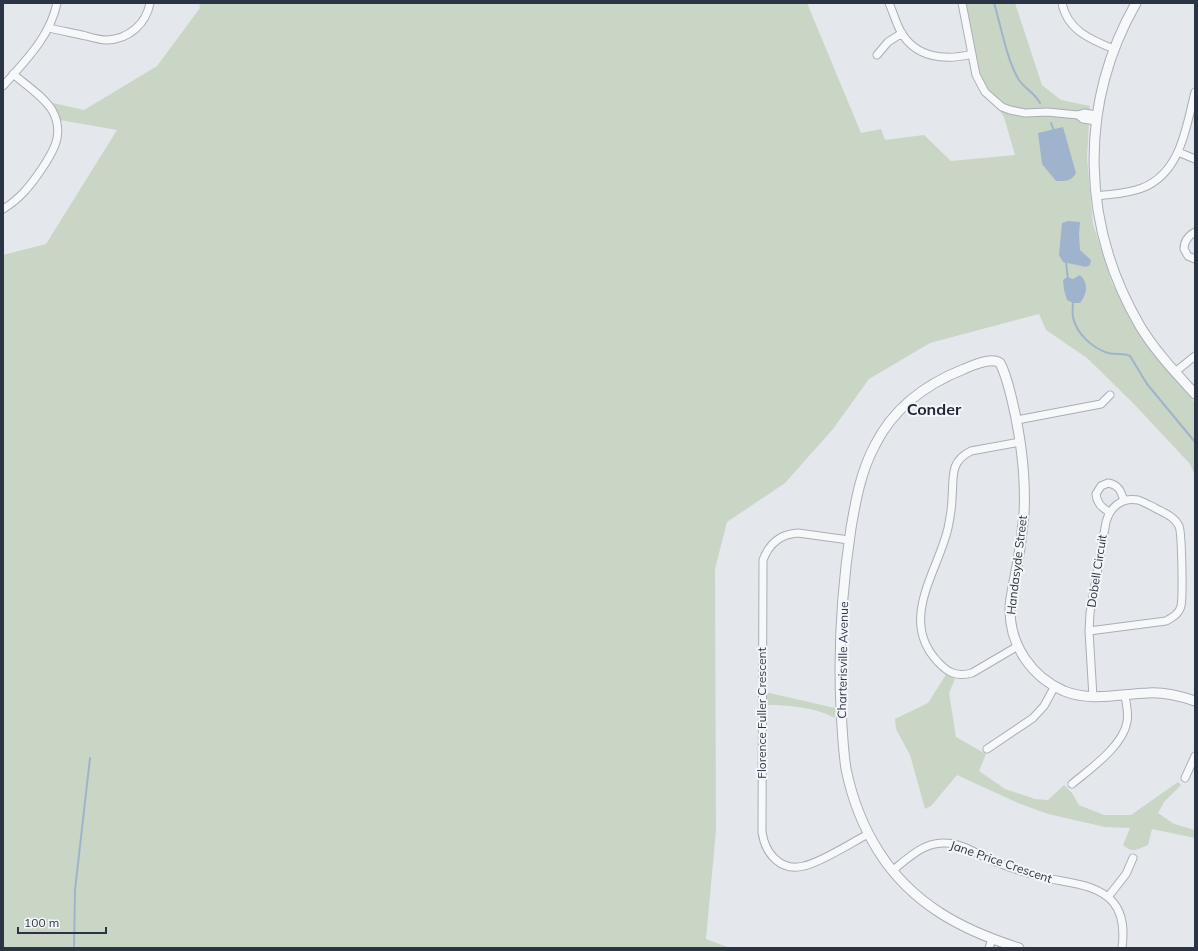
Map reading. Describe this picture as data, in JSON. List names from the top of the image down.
{
  "streets": {
    "street": [
      "Handasyde Street",
      "Dobell Circuit",
      "Charterisville Avenue",
      "Florence Fuller Crescent",
      "Jane Price Crescent"
    ]
  },
  "crossings": [
    ["Handasyde Street", "Dobell Circuit"],
    ["Handasyde Street", "Charterisville Avenue"],
    ["Charterisville Avenue", "Florence Fuller Crescent"],
    ["Charterisville Avenue", "Jane Price Crescent"]
  ],
  "districts": ["Conder"],
  "scale_bar": "100 m"
}
